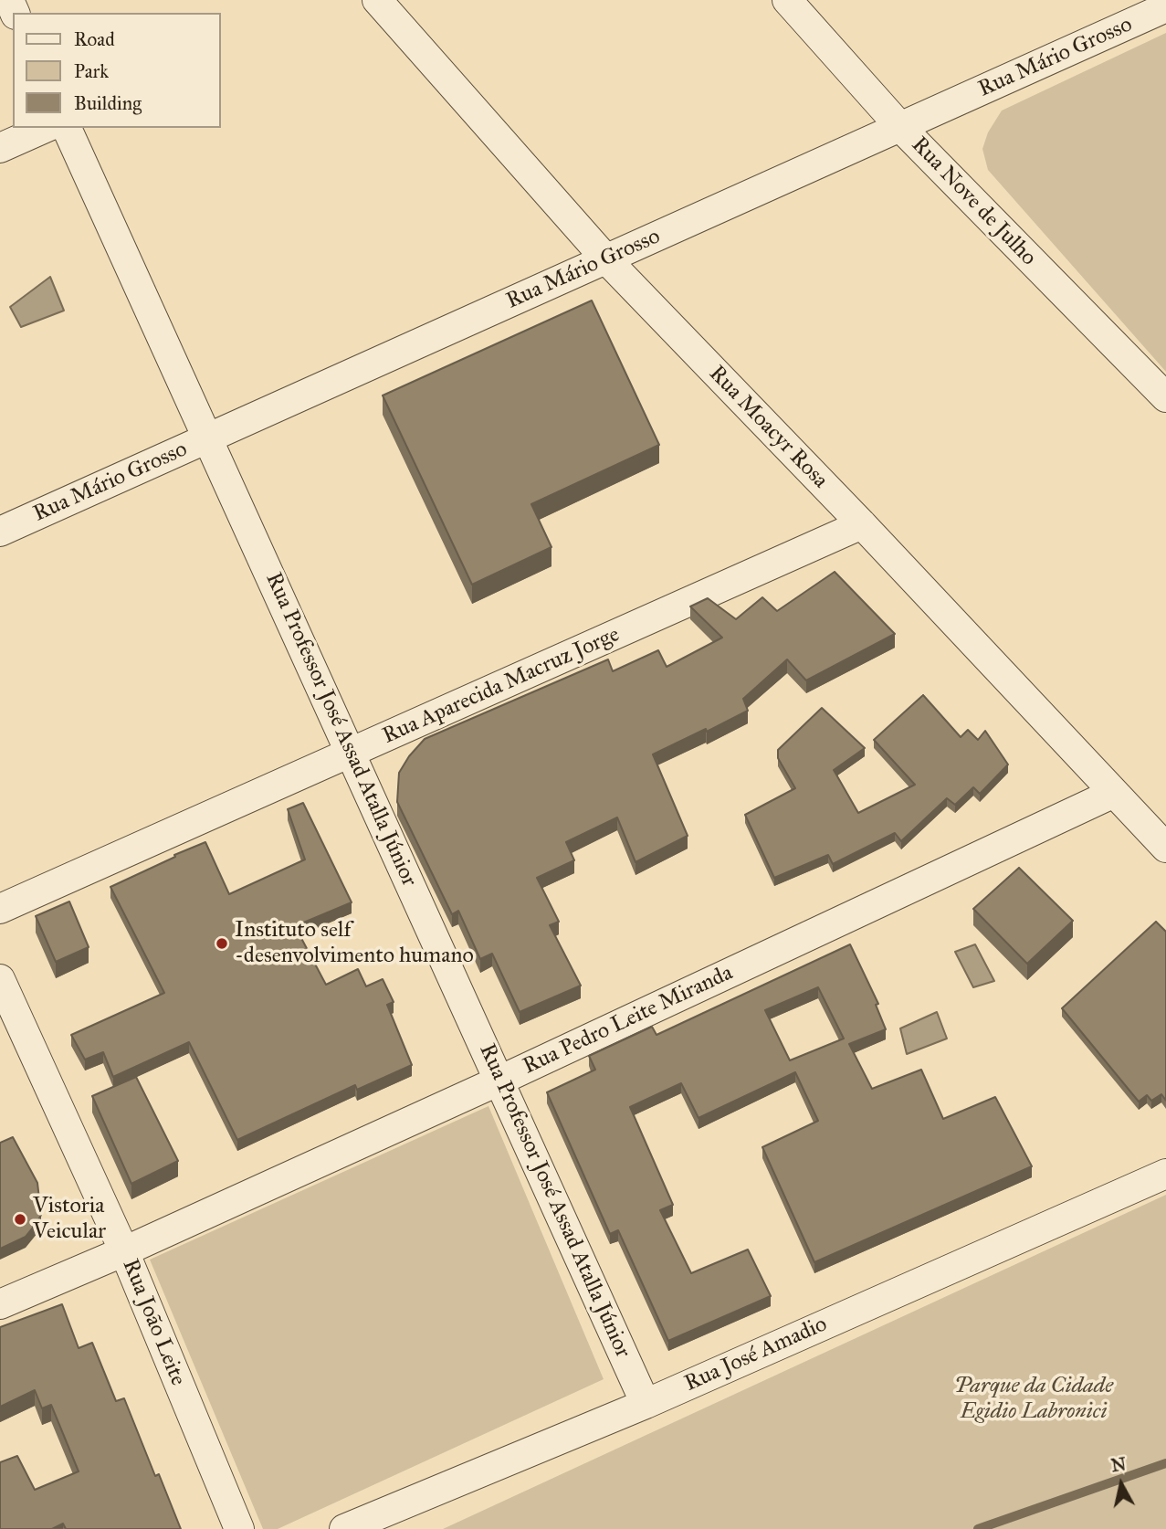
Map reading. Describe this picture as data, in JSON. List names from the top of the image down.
{
  "streets": {
    "street": [
      "Rua Mário Grosso",
      "Rua Nove de Julho",
      "Rua Moacyr Rosa",
      "Rua Aparecida Macruz Jorge",
      "Rua Professor José Assad Atalla Júnior",
      "Rua Pedro Leite Miranda",
      "Rua João Leite",
      "Rua José Amadio"
    ]
  },
  "crossings": [
    ["Rua Mário Grosso", "Rua Nove de Julho"],
    ["Rua Mário Grosso", "Rua Moacyr Rosa"],
    ["Rua Mário Grosso", "Rua Professor José Assad Atalla Júnior"],
    ["Rua Moacyr Rosa", "Rua Aparecida Macruz Jorge"],
    ["Rua Moacyr Rosa", "Rua Pedro Leite Miranda"],
    ["Rua Aparecida Macruz Jorge", "Rua Professor José Assad Atalla Júnior"],
    ["Rua Professor José Assad Atalla Júnior", "Rua Pedro Leite Miranda"],
    ["Rua Professor José Assad Atalla Júnior", "Rua José Amadio"],
    ["Rua Pedro Leite Miranda", "Rua João Leite"]
  ],
  "parks": ["Parque da Cidade Egidio Labronici"],
  "places": ["Instituto self -desenvolvimento humano", "Vistoria Veicular"],
  "legend": ["Road", "Park", "Building"],
  "north": "top"
}
